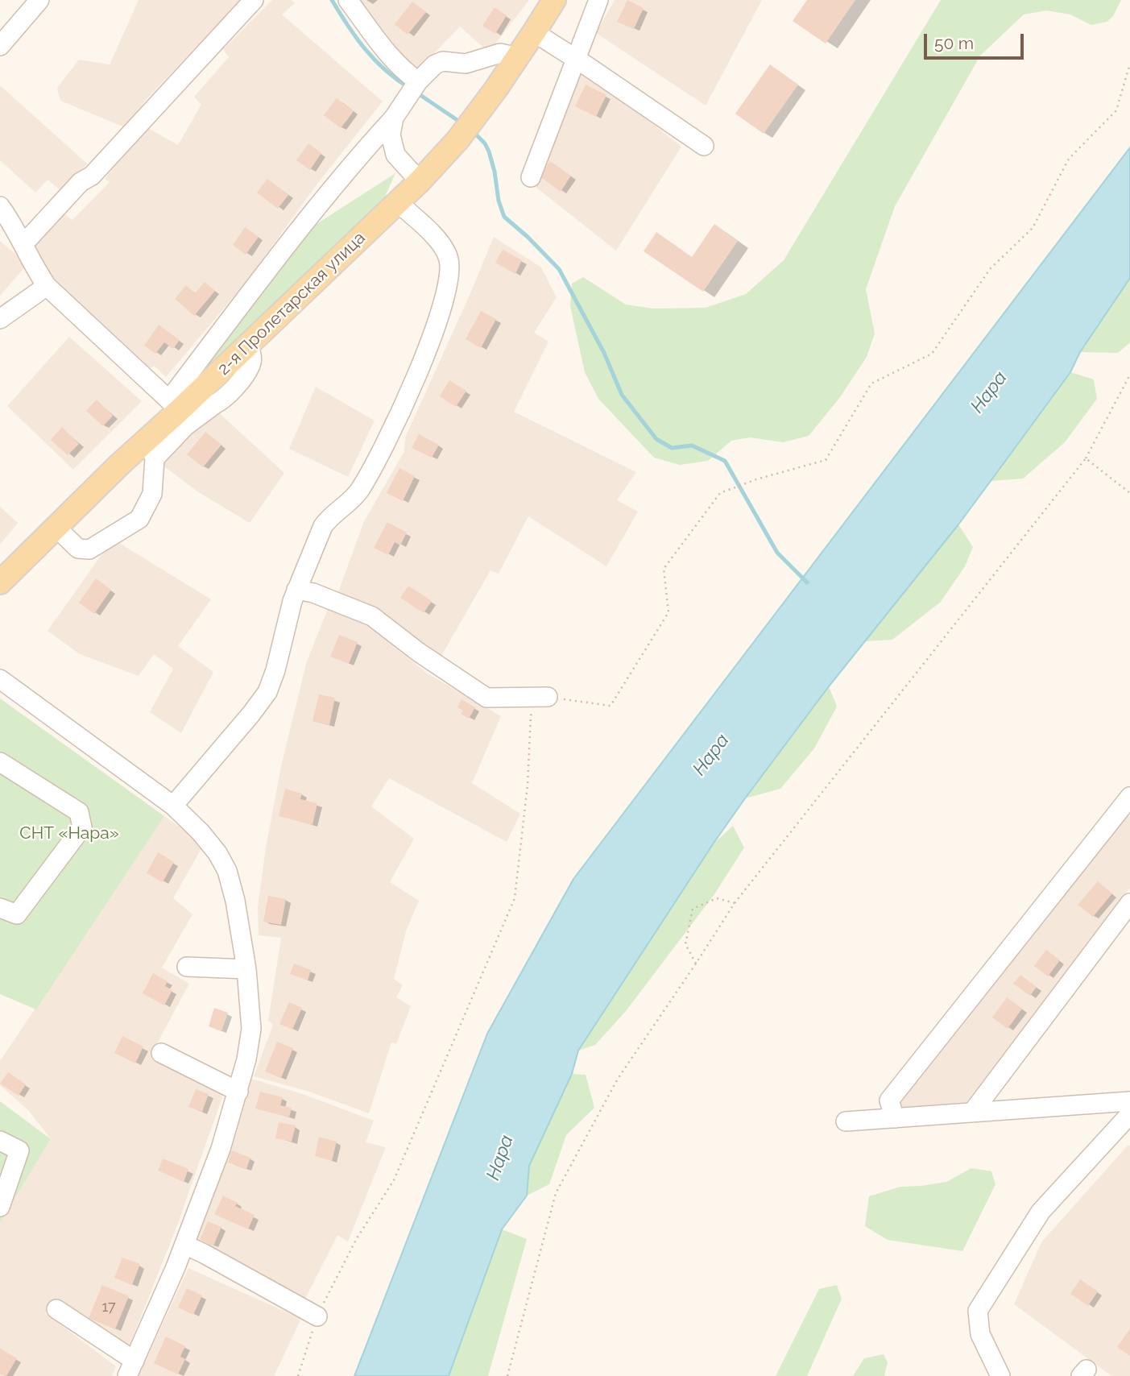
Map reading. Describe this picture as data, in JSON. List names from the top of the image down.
{
  "streets": {
    "main road": ["2-я Пролетарская улица"]
  },
  "water": ["Нара"],
  "parks": ["СНТ «Нара»"],
  "house_numbers": ["17"],
  "scale_bar": "50 m"
}
